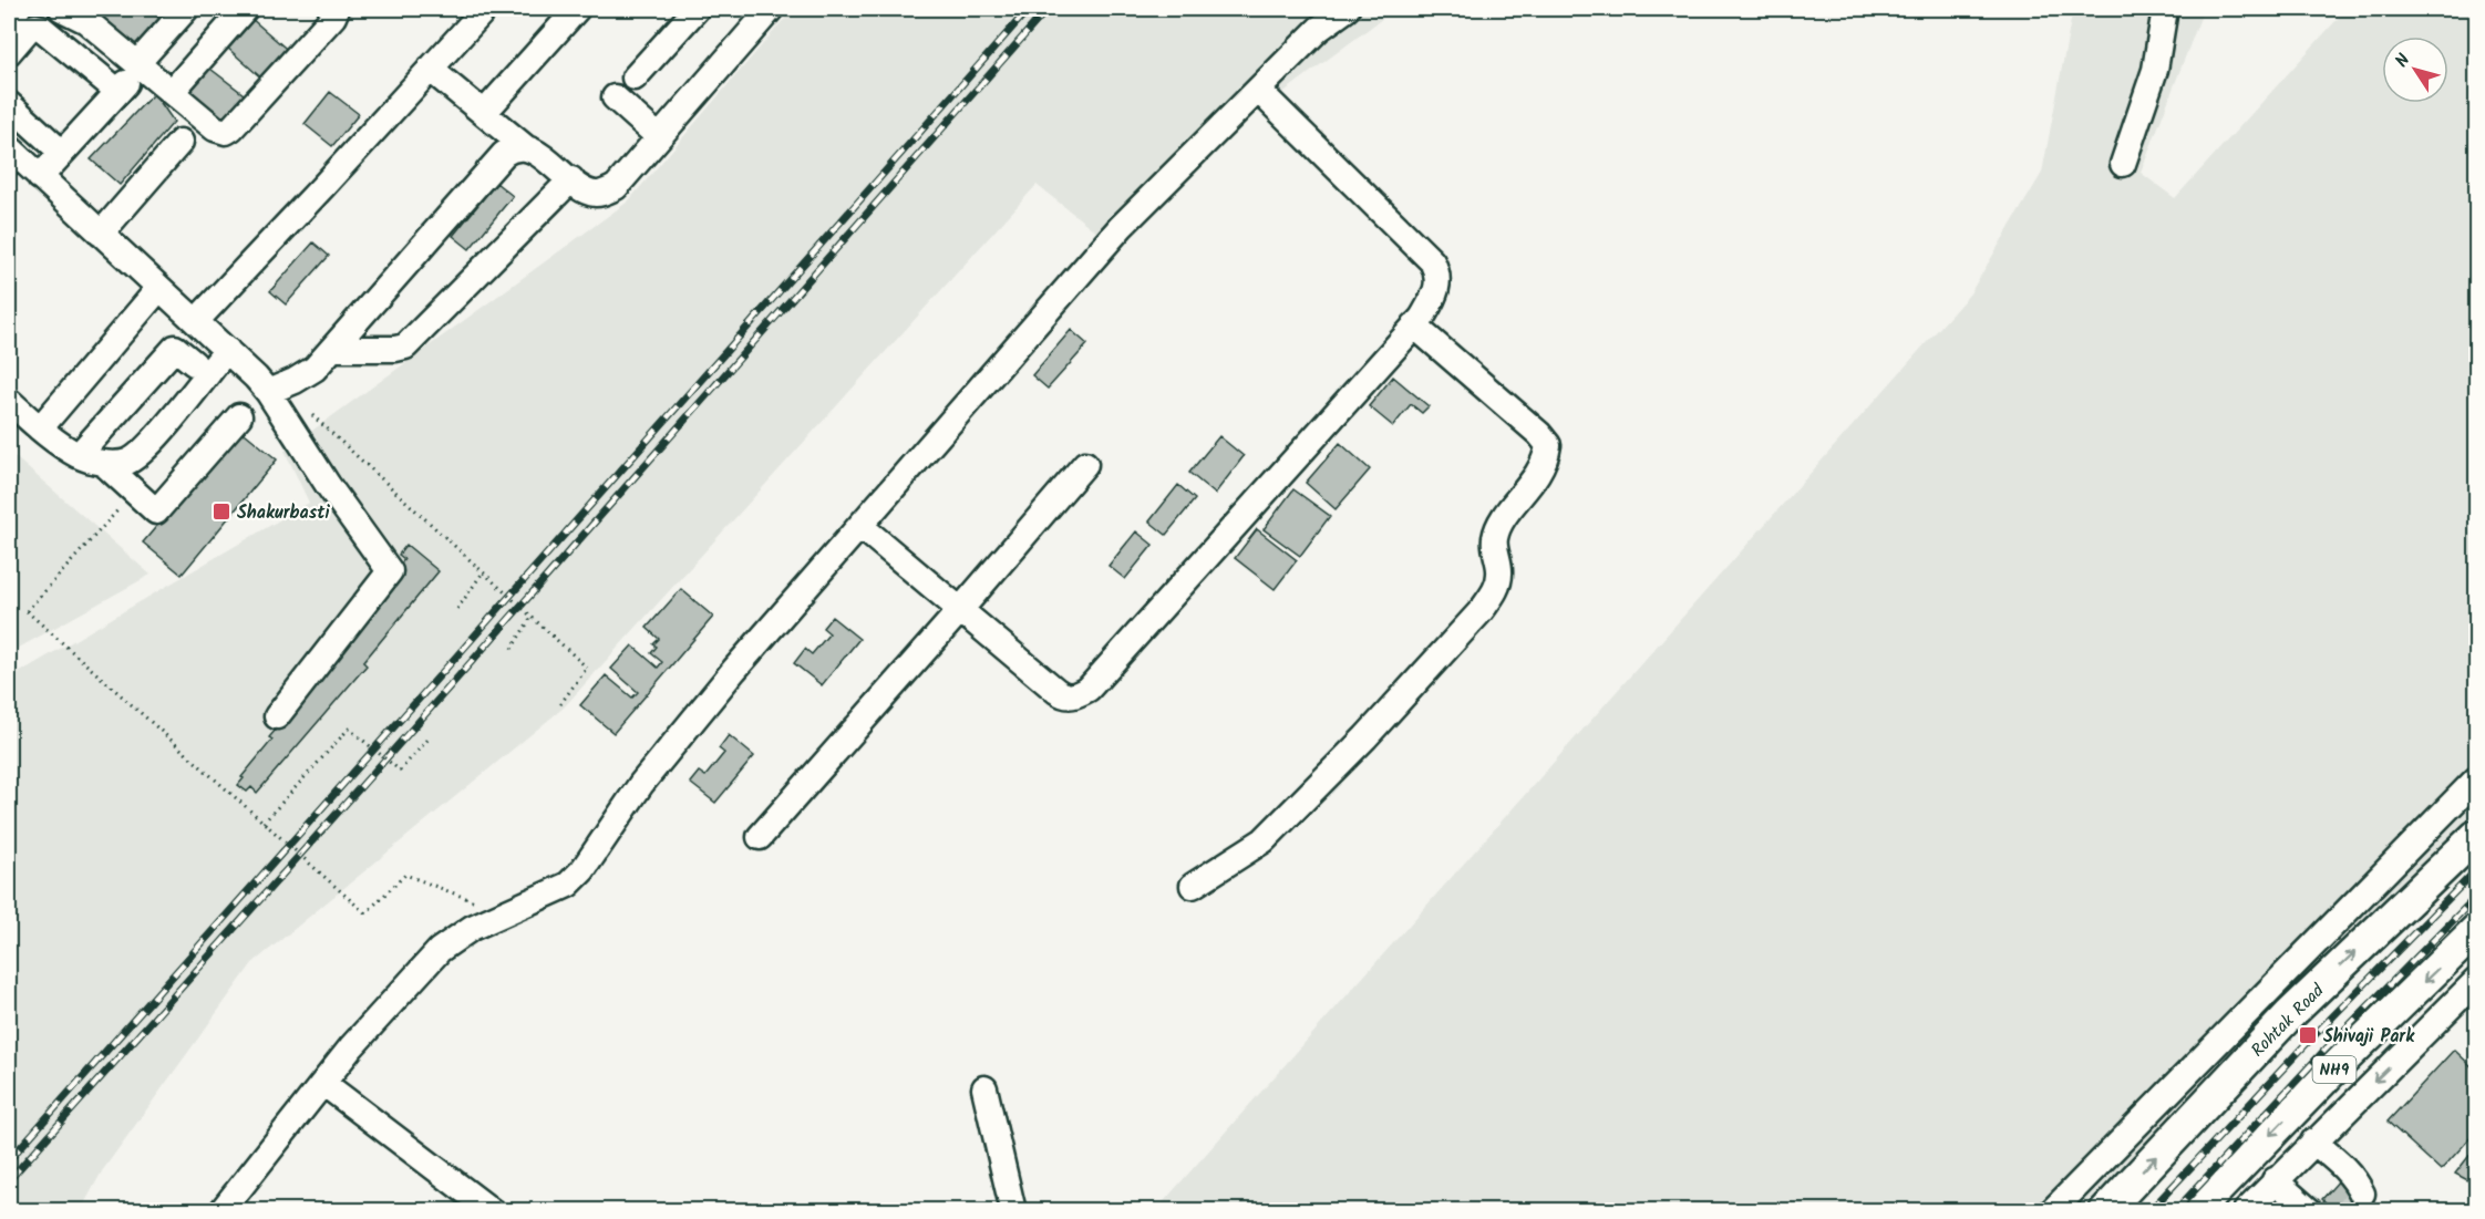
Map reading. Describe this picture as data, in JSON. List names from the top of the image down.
{
  "streets": {
    "main road": ["Rohtak Road", "NH9"]
  },
  "places": {
    "transit": ["Shakurbasti", "Shivaji Park"]
  },
  "north": "top left"
}
